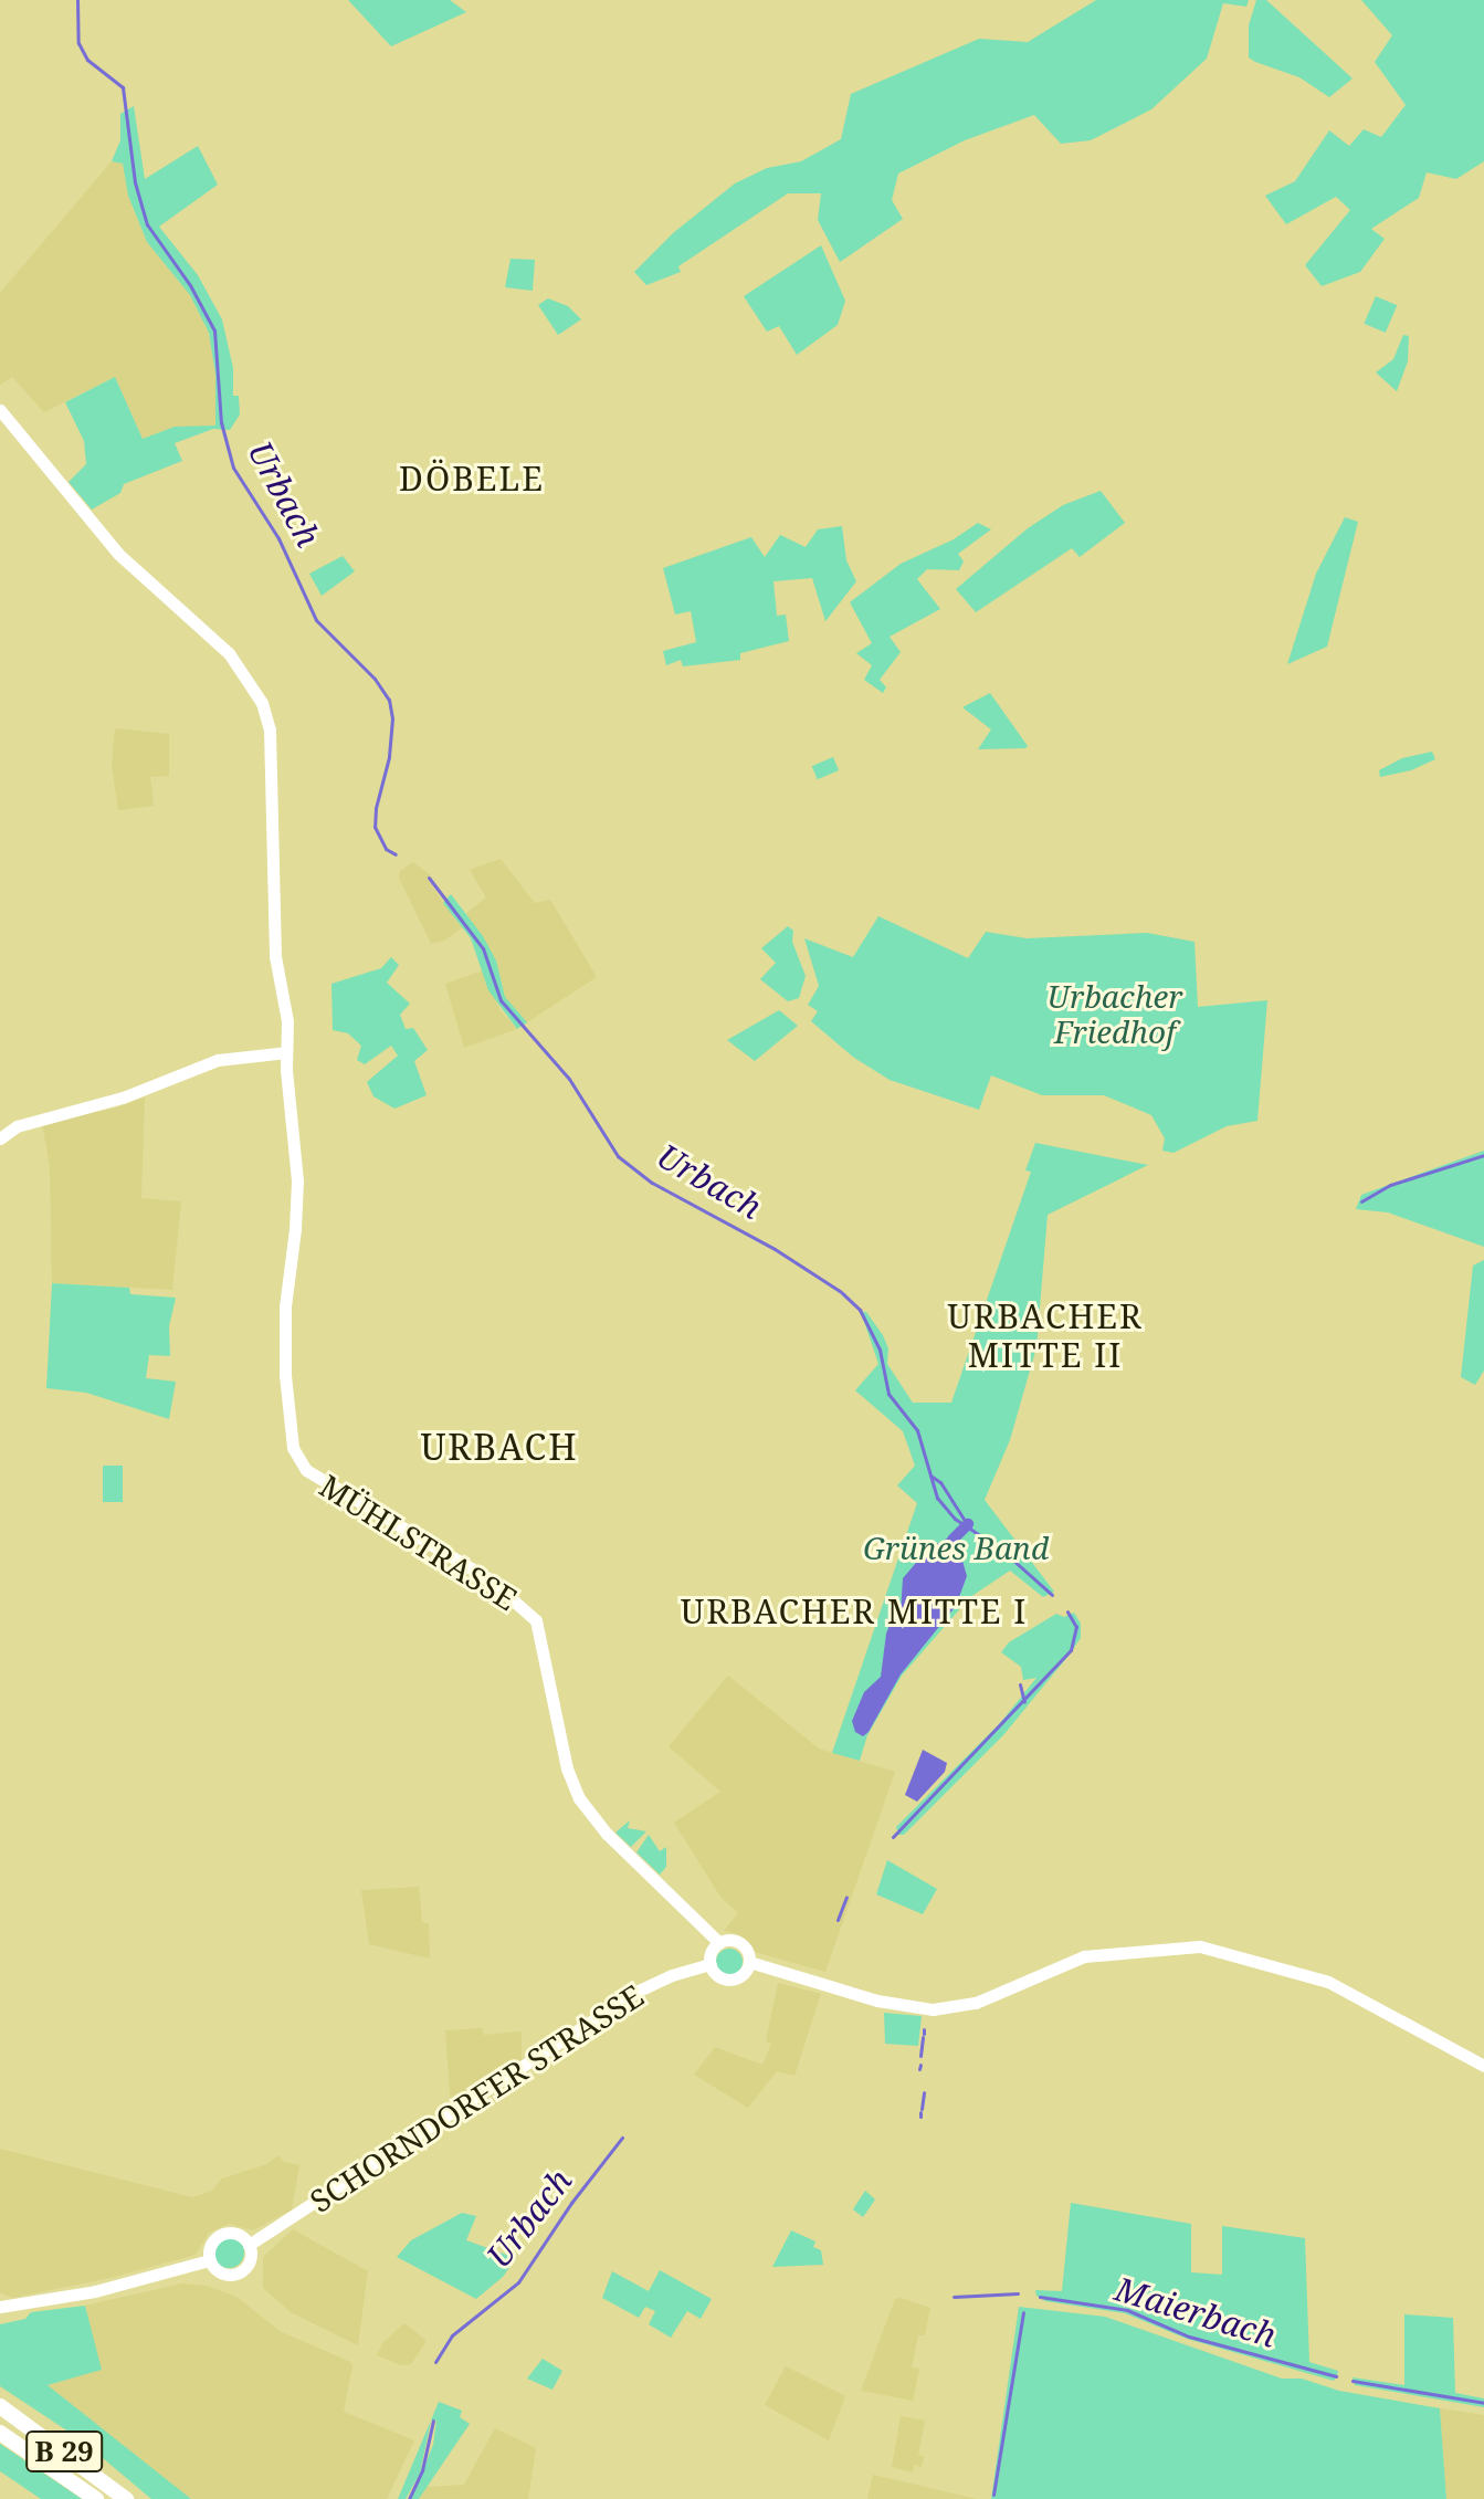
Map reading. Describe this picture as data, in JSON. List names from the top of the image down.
{
  "streets": {
    "highway": ["B 29"],
    "street": ["MÜHLSTRASSE", "SCHORNDORFER STRASSE"]
  },
  "crossings": [
    ["MÜHLSTRASSE", "SCHORNDORFER STRASSE"]
  ],
  "districts": [
    "DÖBELE",
    "URBACHER MITTE II",
    "URBACH",
    "URBACHER MITTE I"
  ],
  "water": ["Urbach", "Maierbach"],
  "parks": ["Urbacher Friedhof", "Grünes Band"]
}
